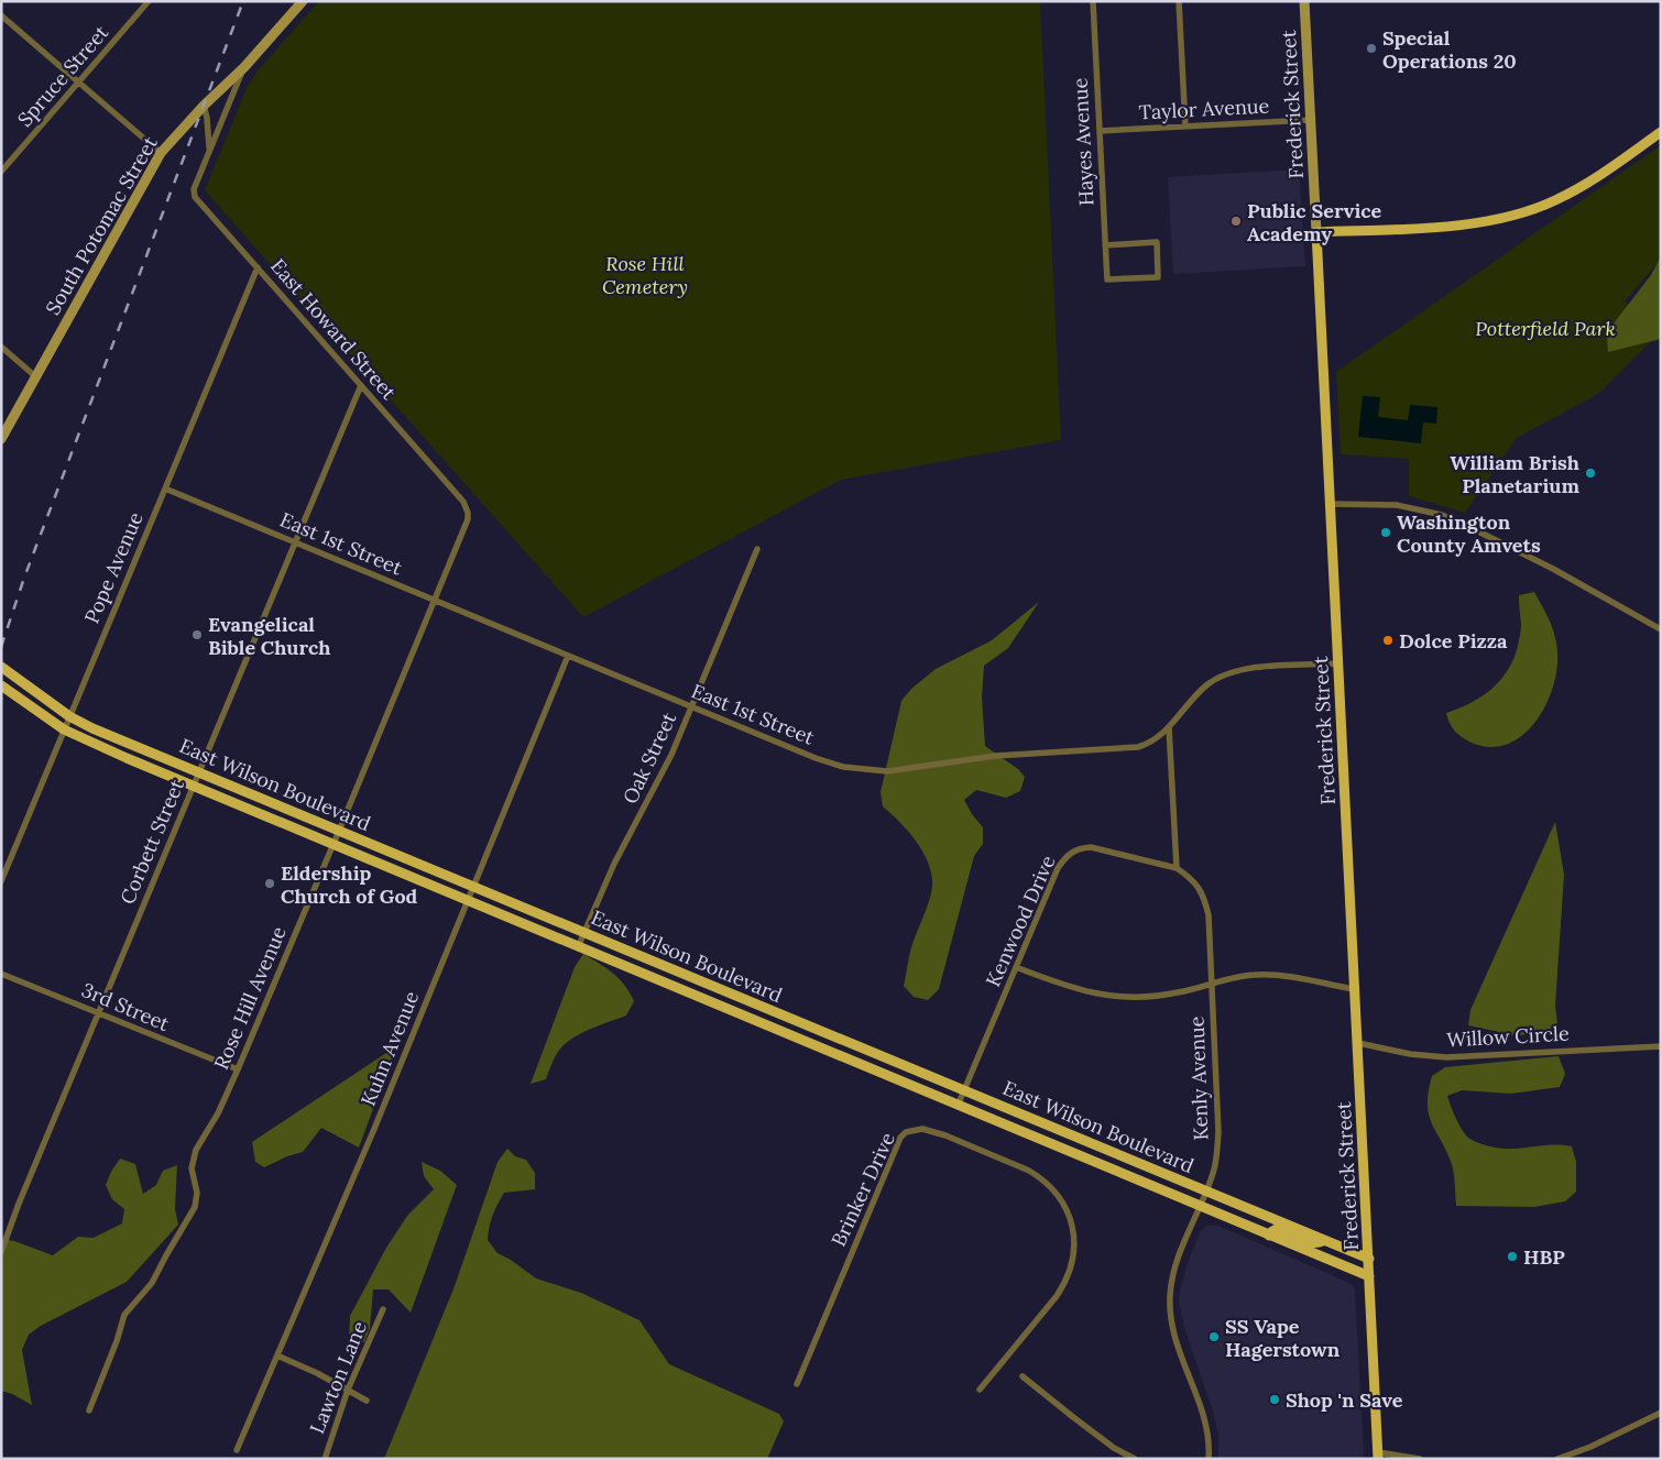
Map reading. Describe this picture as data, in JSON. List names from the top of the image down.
{
  "streets": {
    "main road": ["Frederick Street", "South Potomac Street", "East Wilson Boulevard"],
    "street": [
      "Spruce Street",
      "Taylor Avenue",
      "Hayes Avenue",
      "East Howard Street",
      "East 1st Street",
      "Pope Avenue",
      "Oak Street",
      "Corbett Street",
      "Kenwood Drive",
      "Rose Hill Avenue",
      "3rd Street",
      "Willow Circle",
      "Kuhn Avenue",
      "Kenly Avenue",
      "Brinker Drive",
      "Lawton Lane"
    ]
  },
  "crossings": [
    ["Frederick Street", "Taylor Avenue"],
    ["Frederick Street", "East 1st Street"],
    ["Frederick Street", "East Wilson Boulevard"],
    ["Frederick Street", "Willow Circle"],
    ["Taylor Avenue", "Hayes Avenue"],
    ["South Potomac Street", "East Howard Street"],
    ["East Howard Street", "Pope Avenue"],
    ["East Howard Street", "Corbett Street"],
    ["East Howard Street", "Rose Hill Avenue"],
    ["East 1st Street", "Pope Avenue"],
    ["East 1st Street", "Oak Street"],
    ["East 1st Street", "Corbett Street"],
    ["East 1st Street", "Rose Hill Avenue"],
    ["East 1st Street", "Kuhn Avenue"],
    ["Pope Avenue", "East Wilson Boulevard"],
    ["Oak Street", "East Wilson Boulevard"],
    ["East Wilson Boulevard", "Corbett Street"],
    ["East Wilson Boulevard", "Kenwood Drive"],
    ["East Wilson Boulevard", "Rose Hill Avenue"],
    ["East Wilson Boulevard", "Kuhn Avenue"],
    ["East Wilson Boulevard", "Kenly Avenue"],
    ["Corbett Street", "3rd Street"],
    ["Kenwood Drive", "Kenly Avenue"],
    ["Rose Hill Avenue", "3rd Street"]
  ],
  "parks": ["Rose Hill Cemetery", "Potterfield Park"],
  "places": [
    "Special Operations 20",
    "Public Service Academy",
    "William Brish Planetarium",
    "Washington County Amvets",
    "Evangelical Bible Church",
    "Dolce Pizza",
    "Eldership Church of God",
    "HBP",
    "SS Vape Hagerstown",
    "Shop 'n Save"
  ]
}
